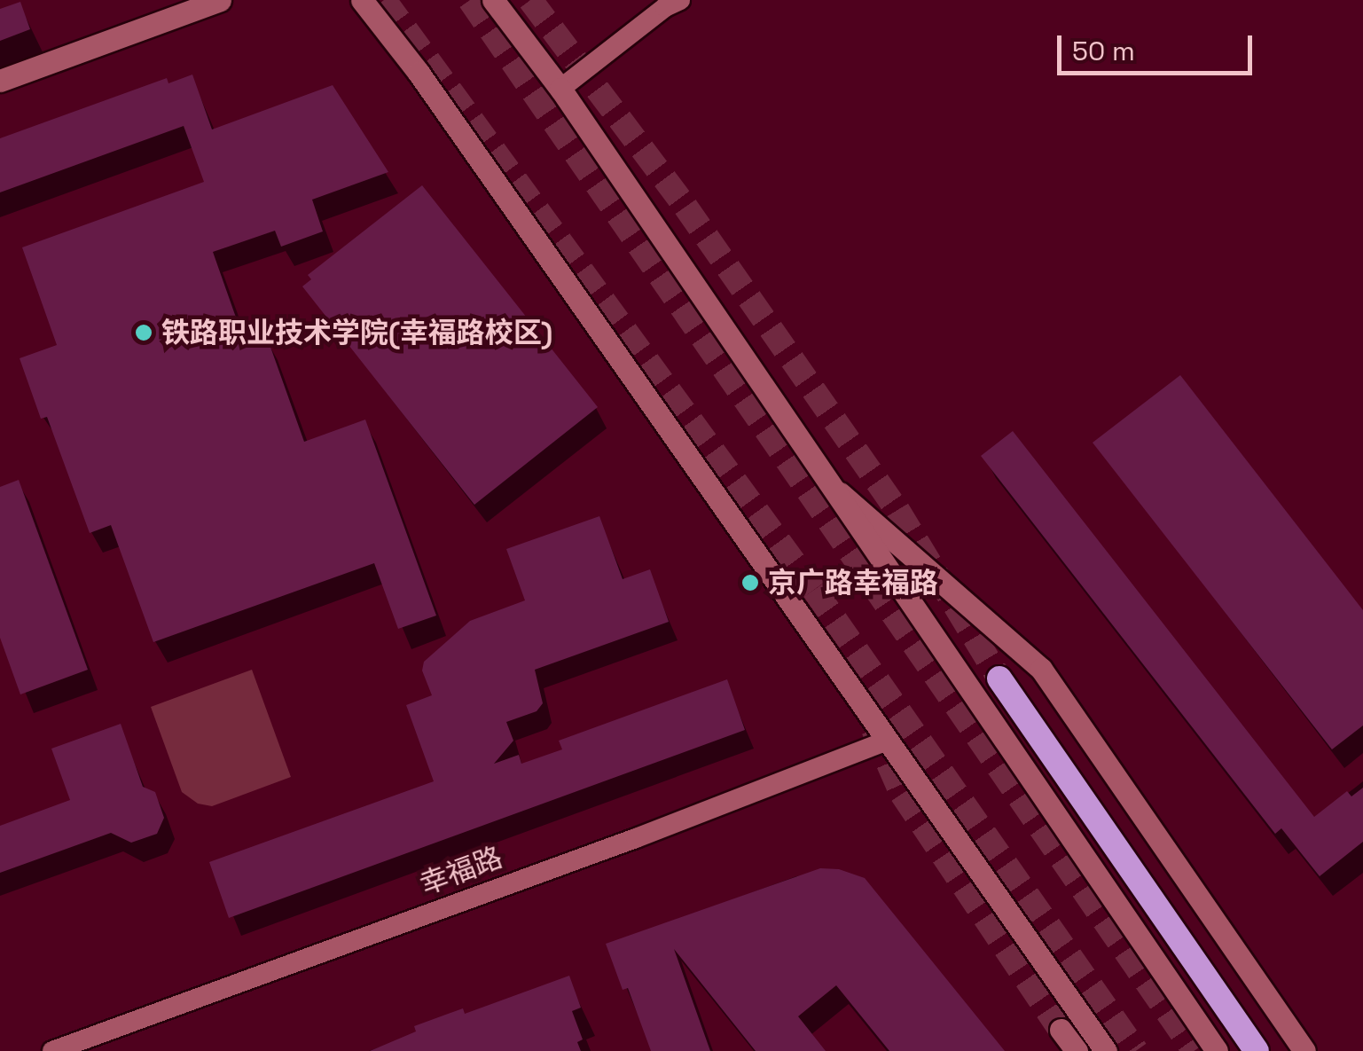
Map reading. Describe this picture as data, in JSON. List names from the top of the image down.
{
  "streets": {
    "street": ["幸福路"]
  },
  "places": ["铁路职业技术学院(幸福路校区)", "京广路幸福路"],
  "scale_bar": "50 m"
}
